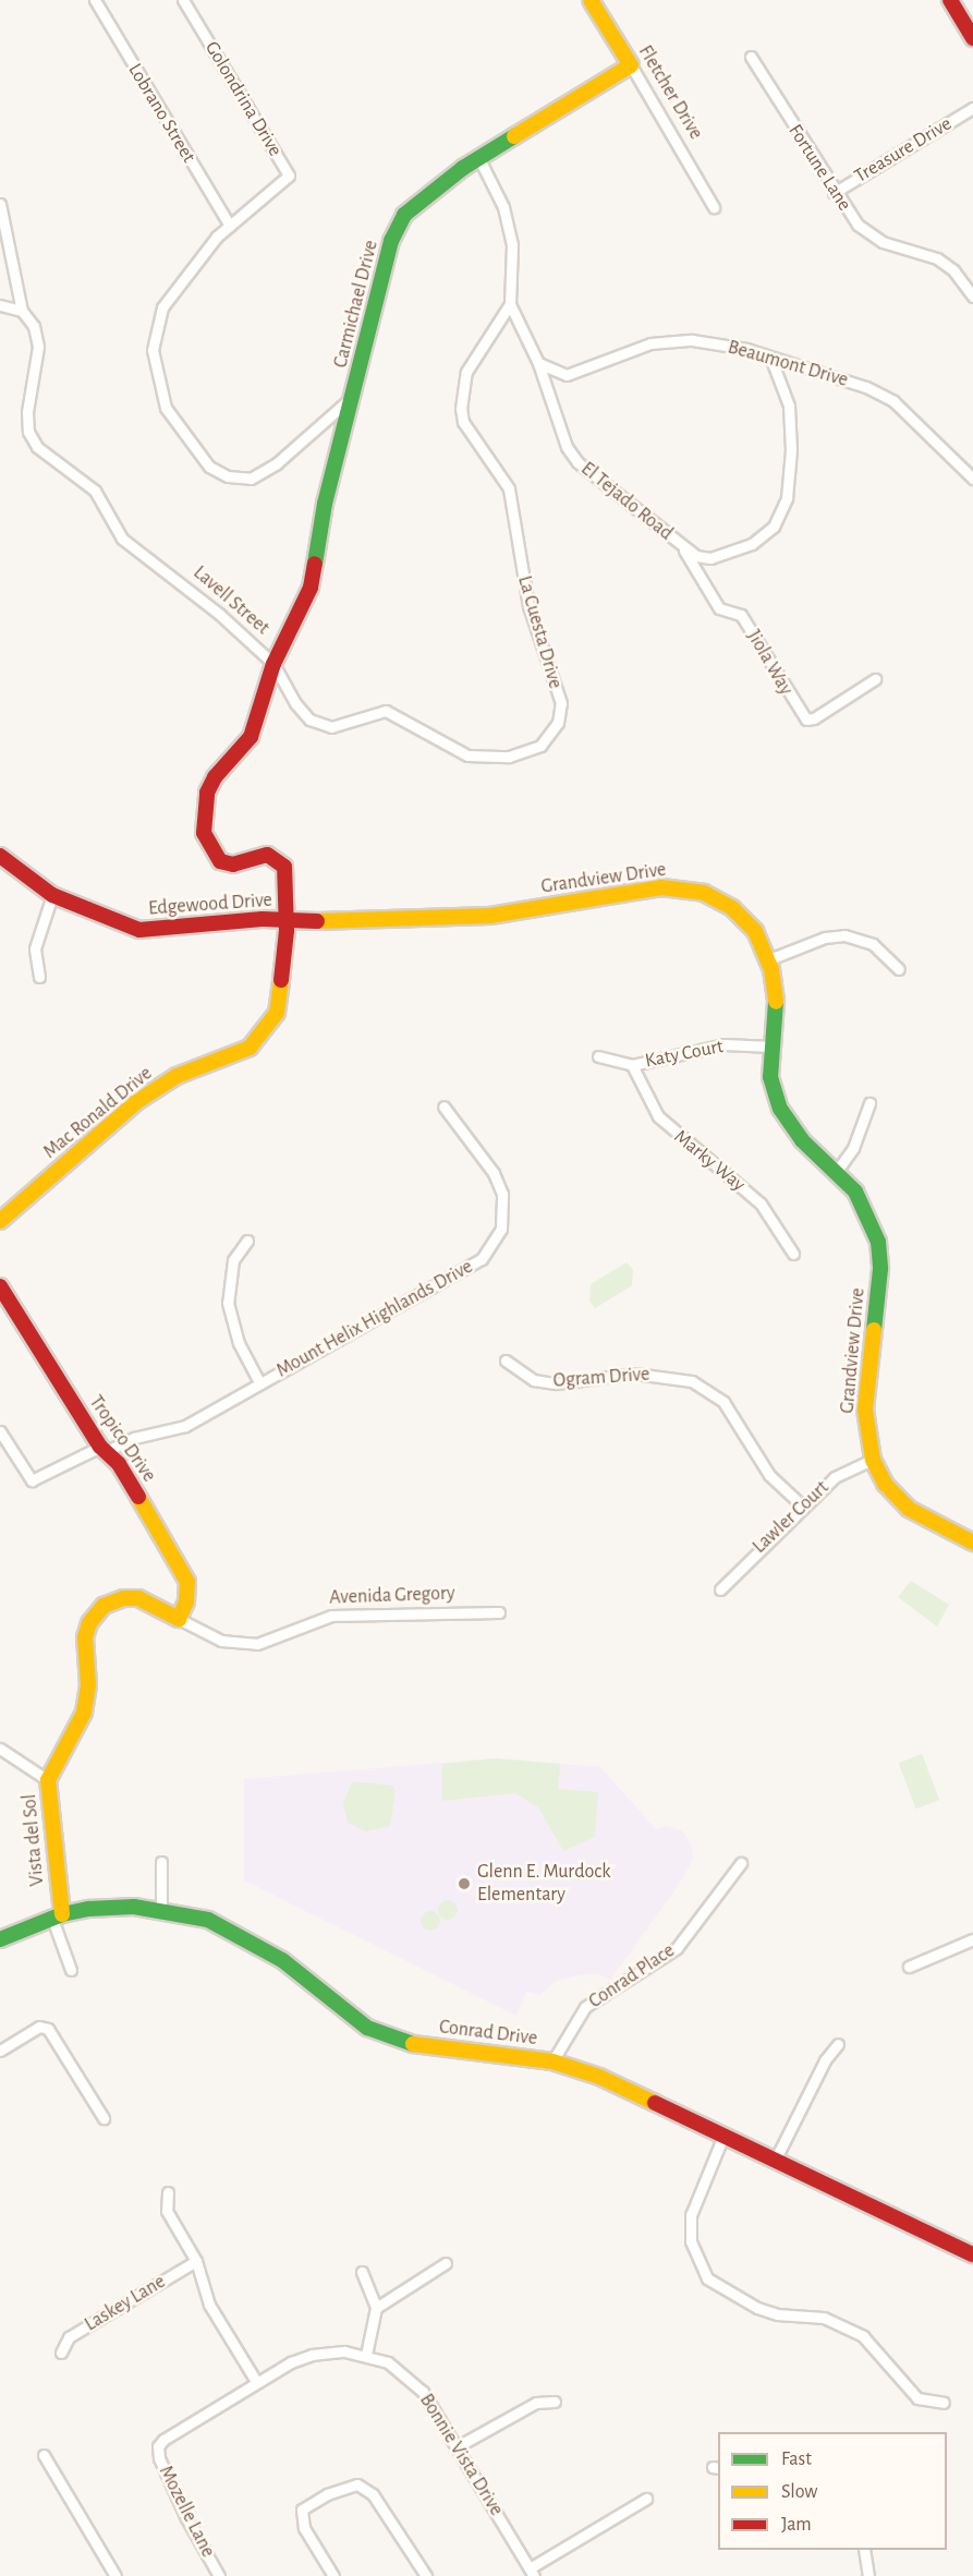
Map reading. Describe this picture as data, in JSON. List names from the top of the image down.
{
  "streets": {
    "street": [
      "Fletcher Drive",
      "Golondrina Drive",
      "Lobrano Street",
      "Treasure Drive",
      "Fortune Lane",
      "Carmichael Drive",
      "Beaumont Drive",
      "El Tejado Road",
      "Lavell Street",
      "La Cuesta Drive",
      "Jiola Way",
      "Grandview Drive",
      "Edgewood Drive",
      "Katy Court",
      "Mac Ronald Drive",
      "Marky Way",
      "Mount Helix Highlands Drive",
      "Ogram Drive",
      "Tropico Drive",
      "Lawler Court",
      "Avenida Gregory",
      "Vista del Sol",
      "Conrad Place",
      "Conrad Drive",
      "Laskey Lane",
      "Bonnie Vista Drive",
      "Mozelle Lane"
    ]
  },
  "crossings": [
    ["Fletcher Drive", "Carmichael Drive"],
    ["Golondrina Drive", "Lobrano Street"],
    ["Golondrina Drive", "Carmichael Drive"],
    ["Treasure Drive", "Fortune Lane"],
    ["Carmichael Drive", "El Tejado Road"],
    ["Carmichael Drive", "Lavell Street"],
    ["Carmichael Drive", "La Cuesta Drive"],
    ["Beaumont Drive", "El Tejado Road"],
    ["El Tejado Road", "La Cuesta Drive"],
    ["El Tejado Road", "Jiola Way"],
    ["Lavell Street", "La Cuesta Drive"],
    ["Lavell Street", "Grandview Drive"],
    ["Lavell Street", "Edgewood Drive"],
    ["Lavell Street", "Mac Ronald Drive"],
    ["Grandview Drive", "Edgewood Drive"],
    ["Grandview Drive", "Katy Court"],
    ["Grandview Drive", "Mac Ronald Drive"],
    ["Grandview Drive", "Lawler Court"],
    ["Edgewood Drive", "Mac Ronald Drive"],
    ["Katy Court", "Marky Way"],
    ["Mount Helix Highlands Drive", "Tropico Drive"],
    ["Ogram Drive", "Lawler Court"],
    ["Tropico Drive", "Avenida Gregory"],
    ["Avenida Gregory", "Vista del Sol"],
    ["Vista del Sol", "Conrad Drive"],
    ["Conrad Place", "Conrad Drive"],
    ["Bonnie Vista Drive", "Mozelle Lane"]
  ],
  "places": ["Glenn E. Murdock Elementary"],
  "legend": ["Fast", "Slow", "Jam"]
}
